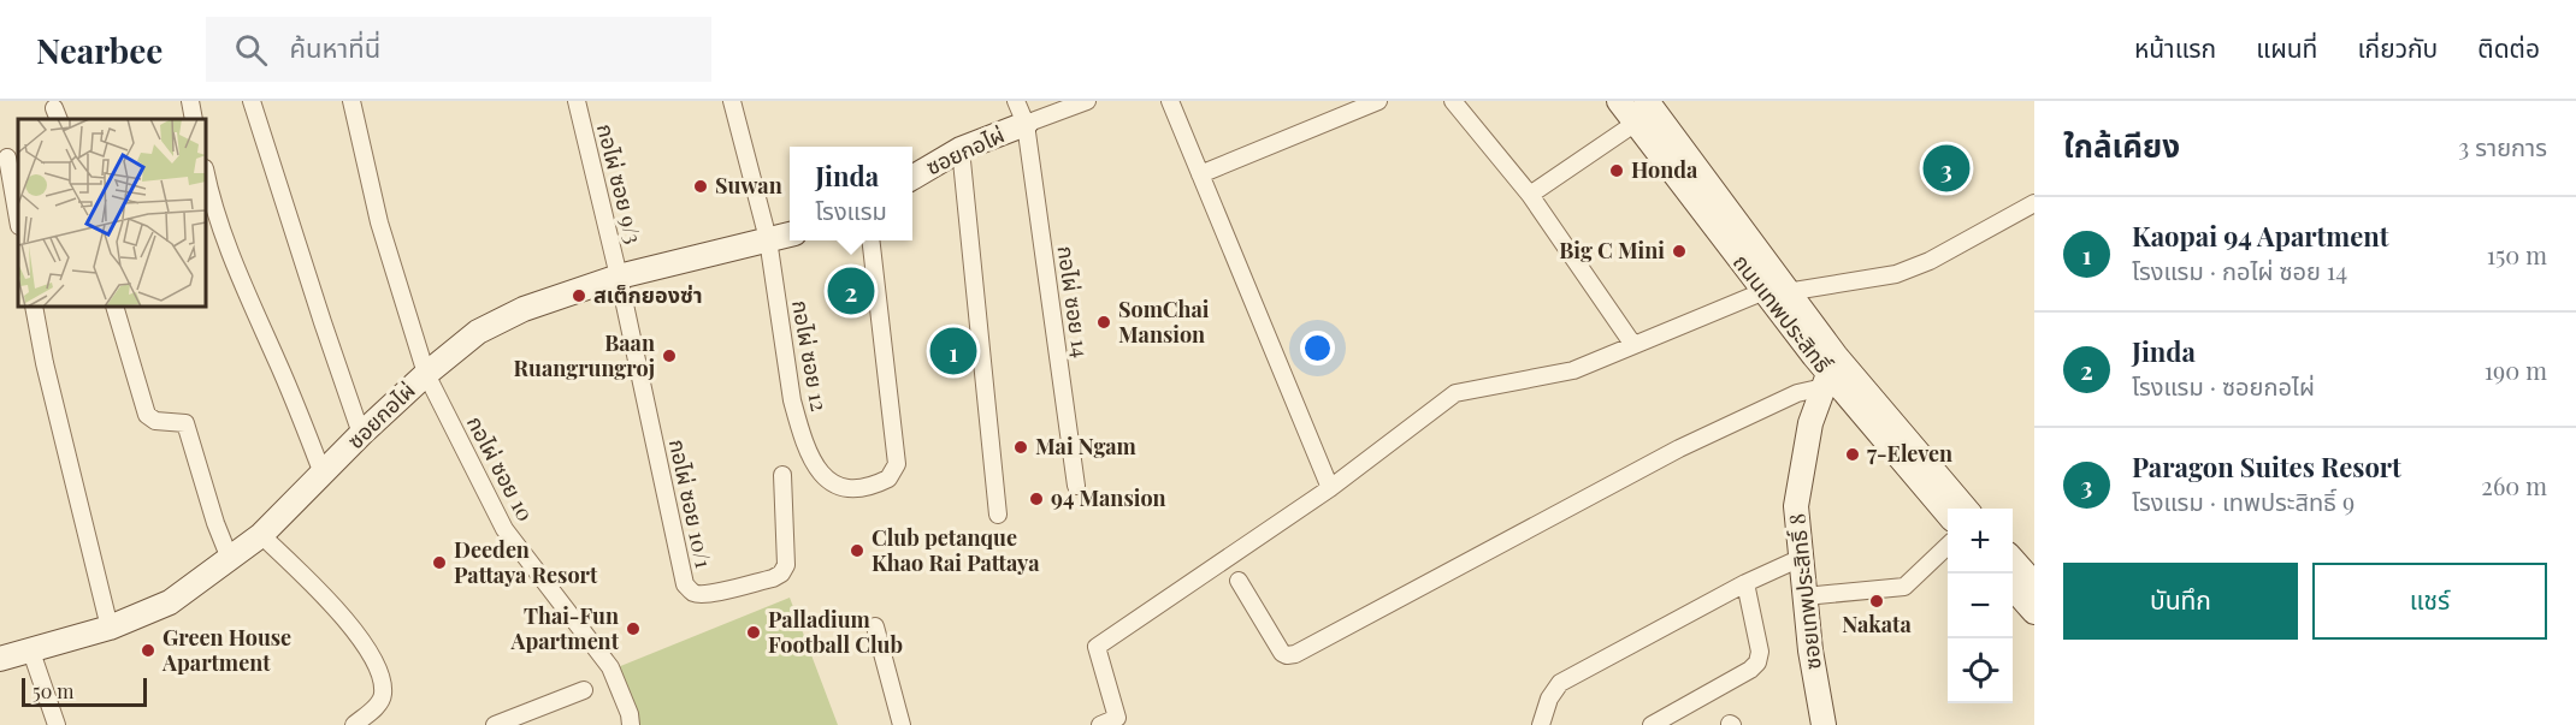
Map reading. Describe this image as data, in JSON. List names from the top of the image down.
{
  "streets": {
    "street": [
      "ซอยกอไผ่",
      "กอไผ่ ซอย 9/3",
      "กอไผ่ ซอย 14",
      "ถนนเทพประสิทธิ์",
      "กอไผ่ ซอย 12",
      "กอไผ่ ซอย 10",
      "กอไผ่ ซอย 10/1",
      "ซอยเทพประสิทธิ์ 8"
    ]
  },
  "crossings": [
    ["ซอยกอไผ่", "กอไผ่ ซอย 9/3"],
    ["ซอยกอไผ่", "กอไผ่ ซอย 14"],
    ["ซอยกอไผ่", "กอไผ่ ซอย 12"],
    ["ซอยกอไผ่", "กอไผ่ ซอย 10"],
    ["ซอยกอไผ่", "กอไผ่ ซอย 10/1"],
    ["กอไผ่ ซอย 9/3", "กอไผ่ ซอย 10/1"],
    ["ถนนเทพประสิทธิ์", "ซอยเทพประสิทธิ์ 8"]
  ],
  "places": [
    "Honda",
    "Suwan",
    "Big C Mini",
    "สเต็กยองซ่า",
    "SomChai Mansion",
    "Baan Ruangrungroj",
    "Mai Ngam",
    "7-Eleven",
    "94 Mansion",
    "Club petanque Khao Rai Pattaya",
    "Deeden Pattaya Resort",
    "Nakata",
    "Thai-Fun Apartment",
    "Palladium Football Club",
    "Green House Apartment"
  ],
  "scale_bar": "50 m",
  "page": {
    "header": "Nearbee",
    "search": "ค้นหาที่นี่",
    "nav": [
      "หน้าแรก",
      "แผนที่",
      "เกี่ยวกับ",
      "ติดต่อ"
    ],
    "heading": ["ใกล้เคียง", "3 รายการ"],
    "pins": ["3", "2", "1"],
    "popup": ["Jinda", "โรงแรม"],
    "list": [
      {
        "mark": "1",
        "name": "Kaopai 94 Apartment",
        "note": "โรงแรม · กอไผ่ ซอย 14",
        "value": "150 m"
      },
      {
        "mark": "2",
        "name": "Jinda",
        "note": "โรงแรม · ซอยกอไผ่",
        "value": "190 m"
      },
      {
        "mark": "3",
        "name": "Paragon Suites Resort",
        "note": "โรงแรม · เทพประสิทธิ์ 9",
        "value": "260 m"
      }
    ],
    "map_buttons": ["+", "−"],
    "buttons": ["บันทึก", "แชร์"],
    "scale": "50 m"
  }
}
